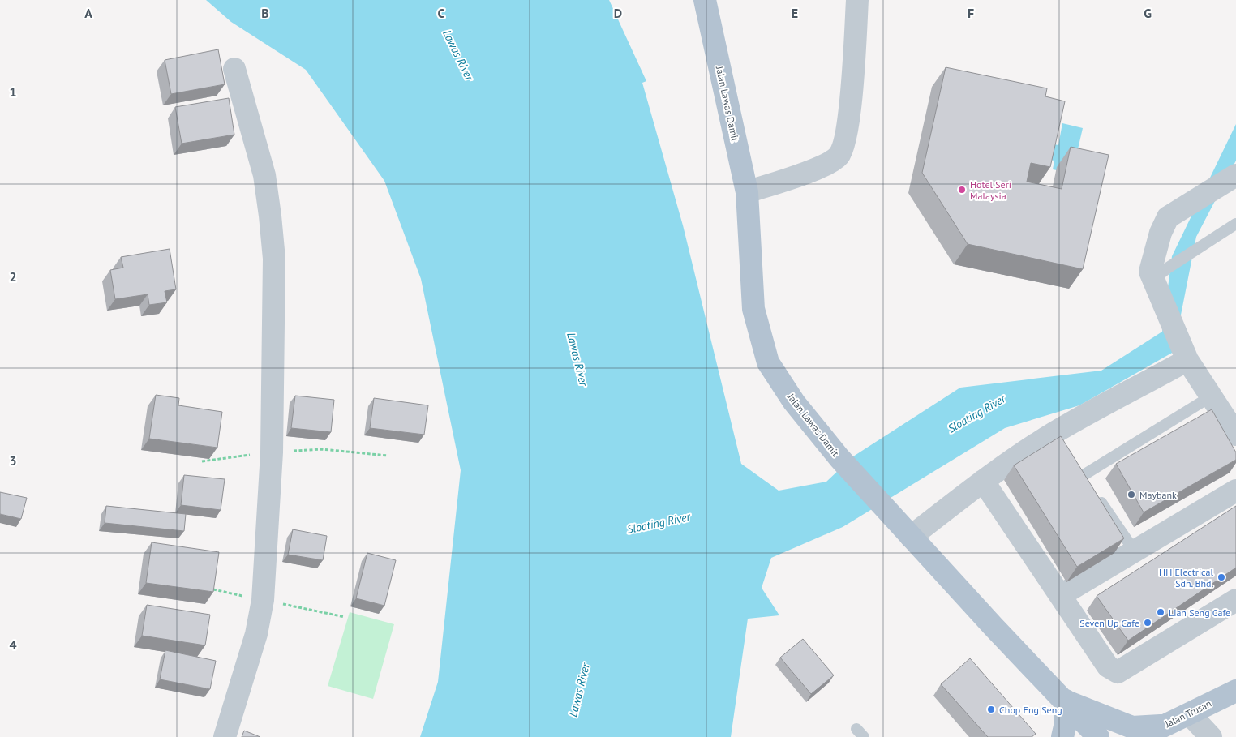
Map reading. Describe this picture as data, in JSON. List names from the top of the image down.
{
  "streets": {
    "main road": ["Jalan Lawas Damit", "Jalan Trusan"]
  },
  "water": ["Lawas River", "Sloating River"],
  "places": [
    "Hotel Seri Malaysia",
    "Maybank",
    "HH Electrical Sdn. Bhd.",
    "Lian Seng Cafe",
    "Seven Up Cafe",
    "Chop Eng Seng"
  ],
  "grid": {
    "columns": [
      "A",
      "B",
      "C",
      "D",
      "E",
      "F",
      "G"
    ],
    "rows": [
      "1",
      "2",
      "3",
      "4"
    ]
  }
}
